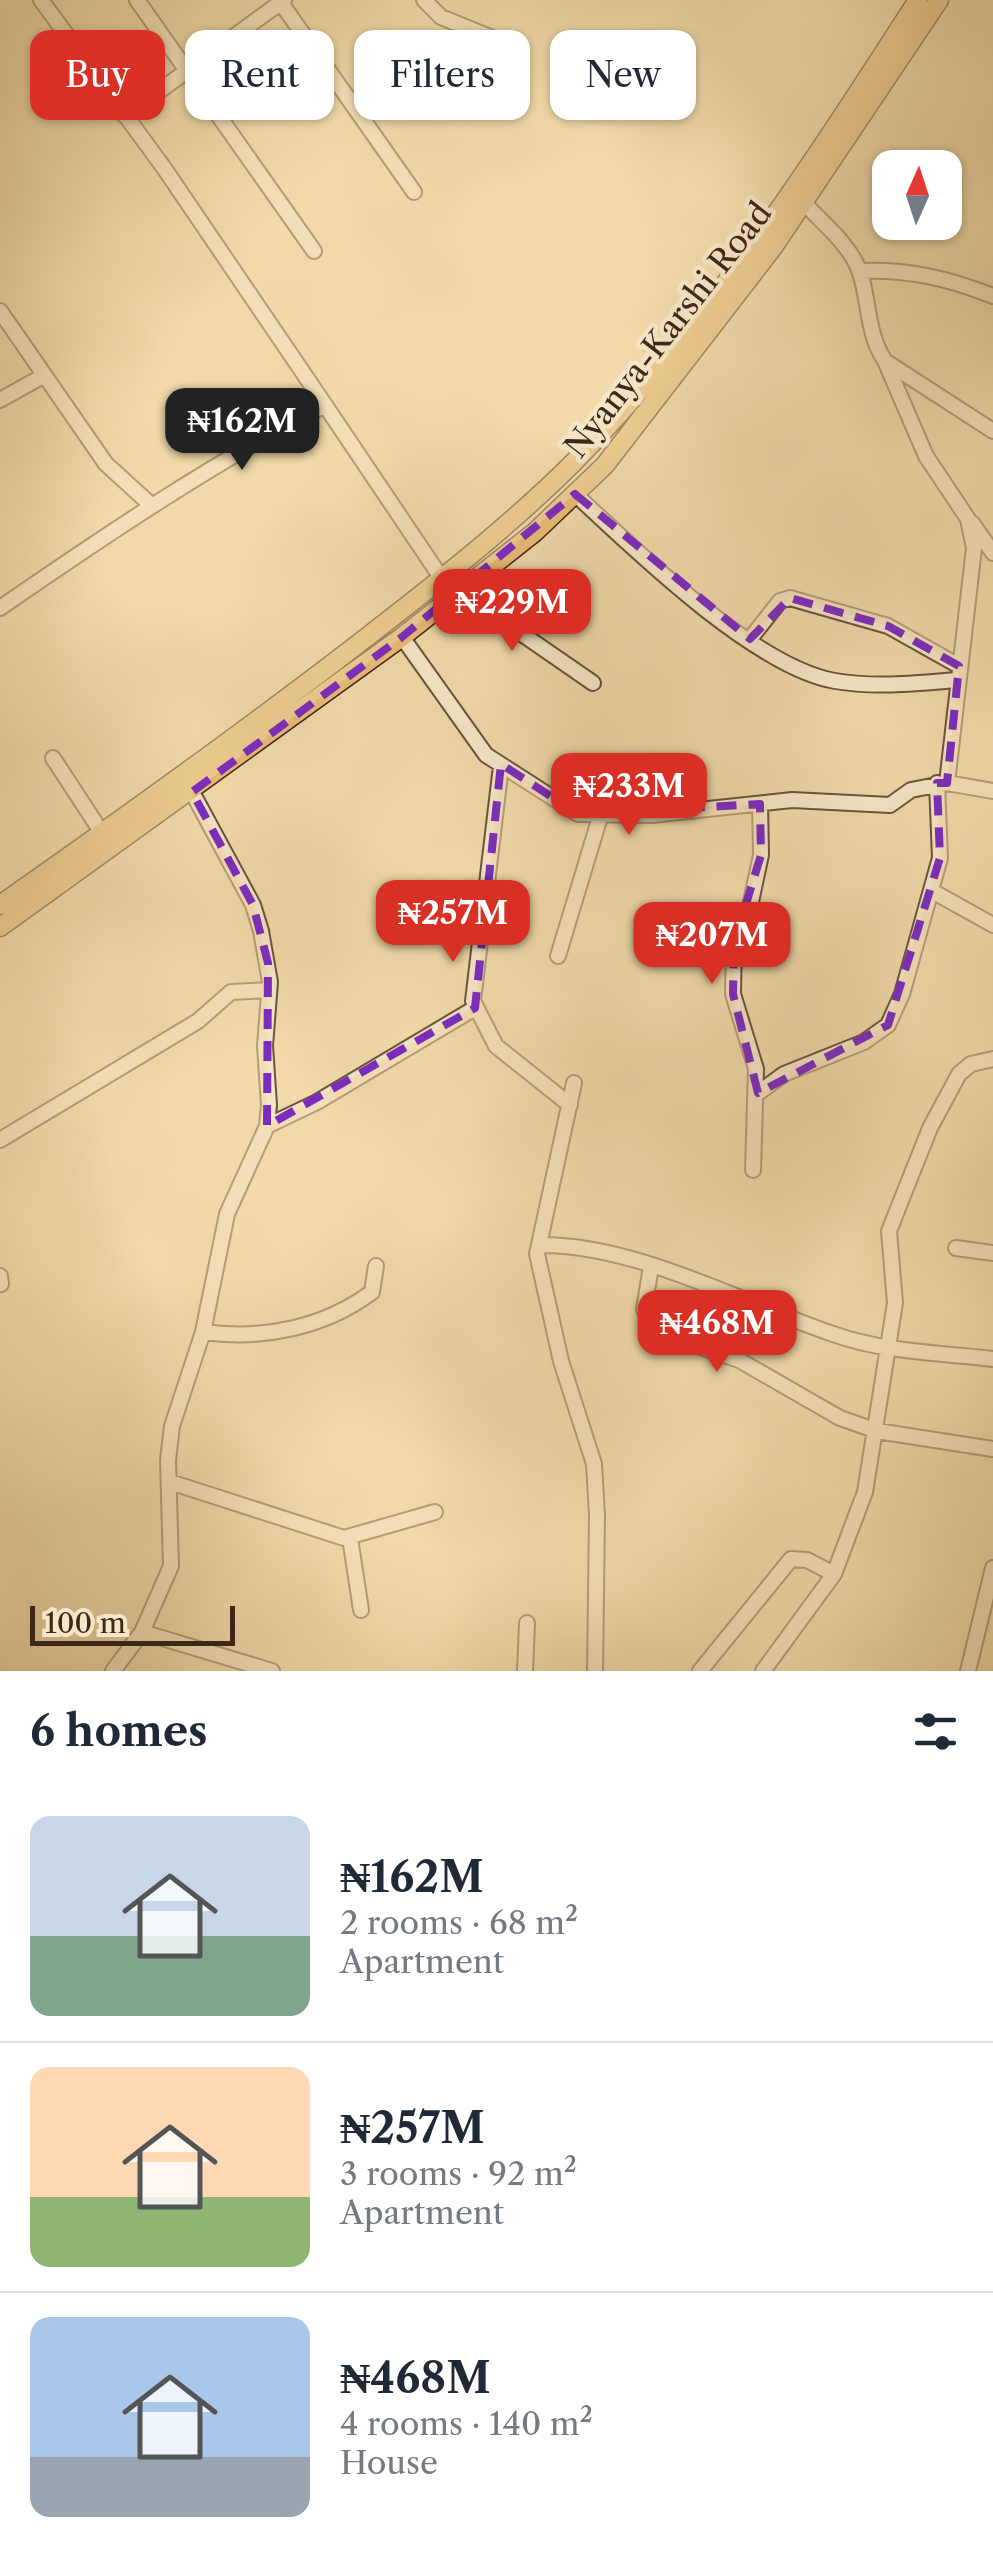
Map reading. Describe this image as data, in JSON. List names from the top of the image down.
{
  "streets": {
    "main road": ["Nyanya-Karshi Road"]
  },
  "scale_bar": "100 m",
  "north": "top",
  "page": {
    "chip": [
      "Buy",
      "Rent",
      "Filters",
      "New"
    ],
    "price": [
      "₦162M",
      "₦229M",
      "₦233M",
      "₦257M",
      "₦207M",
      "₦468M"
    ],
    "scale": "100 m",
    "heading": "6 homes",
    "list": [
      {
        "name": "₦162M",
        "note": "2 rooms · 68 m² · Apartment"
      },
      {
        "name": "₦257M",
        "note": "3 rooms · 92 m² · Apartment"
      },
      {
        "name": "₦468M",
        "note": "4 rooms · 140 m² · House"
      }
    ]
  }
}
